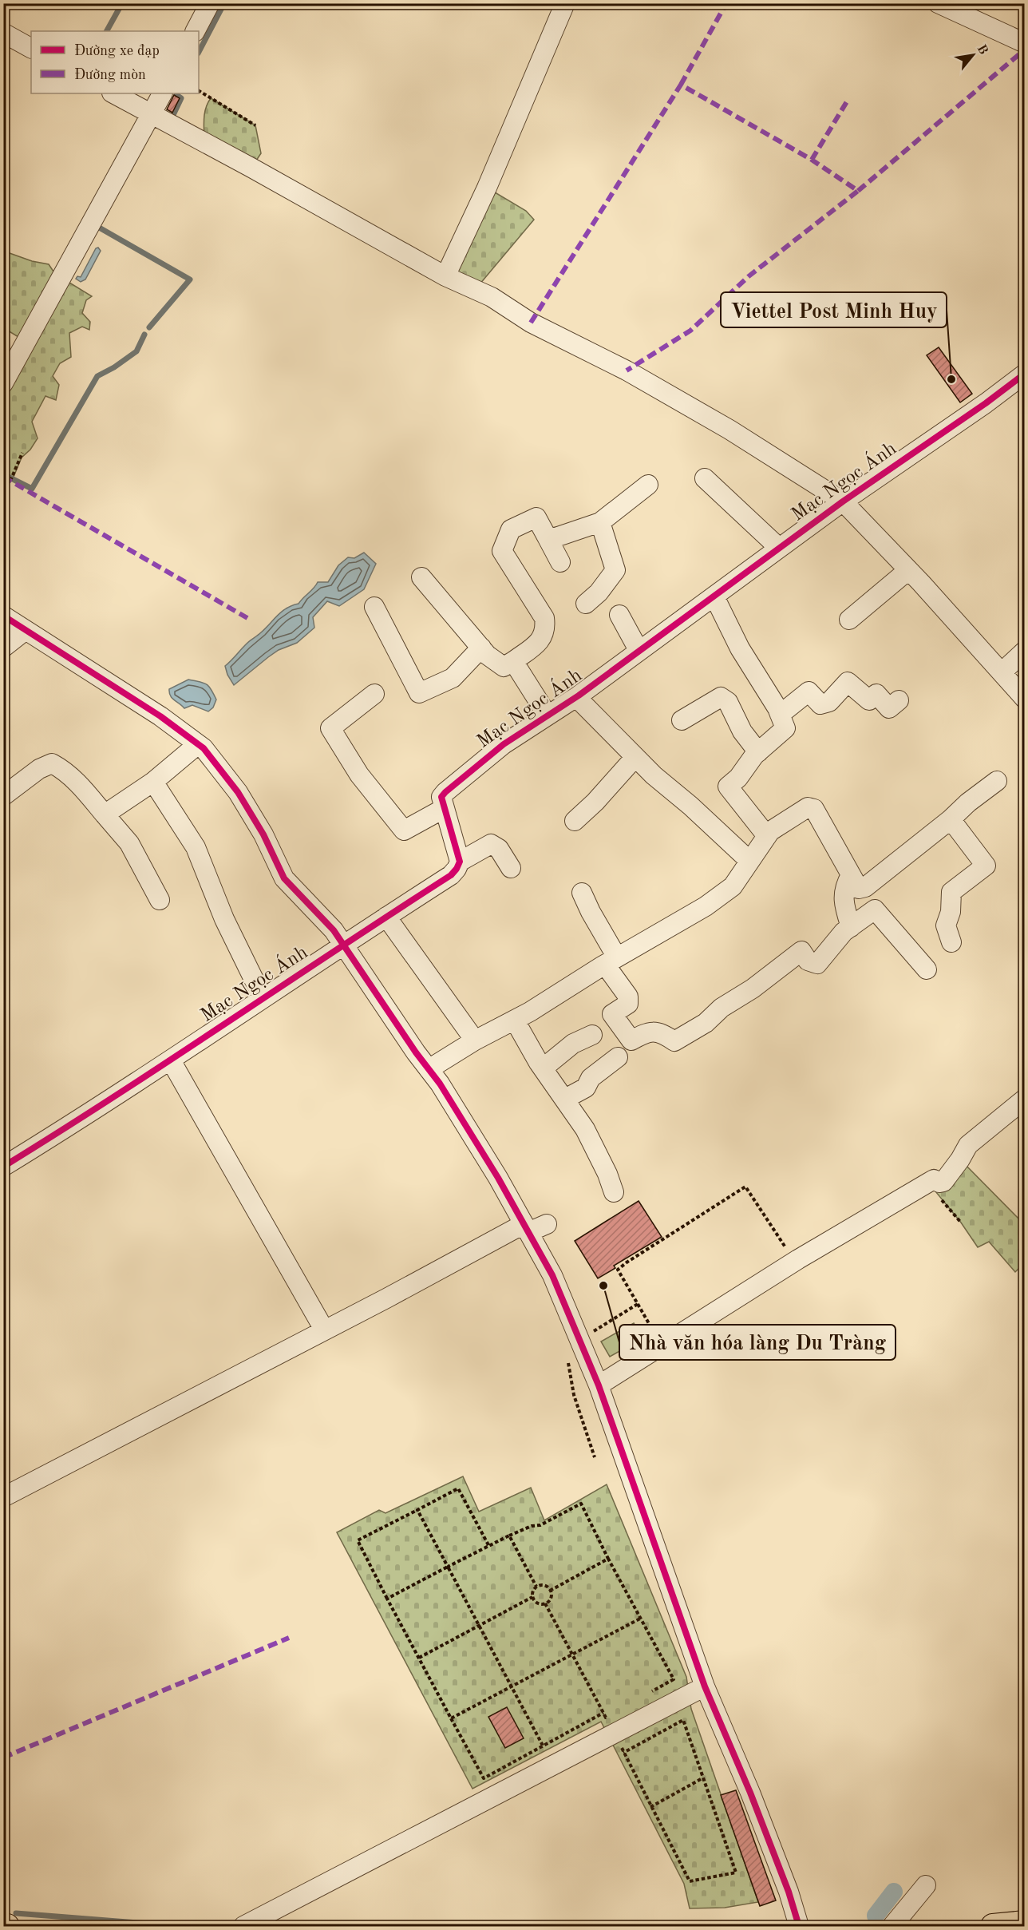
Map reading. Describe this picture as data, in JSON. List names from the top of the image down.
{
  "streets": {
    "street": ["Mạc Ngọc Ánh"]
  },
  "places": ["Viettel Post Minh Huy", "Nhà văn hóa làng Du Tràng"],
  "legend": ["Đường xe đạp", "Đường mòn"],
  "north": "top right"
}
